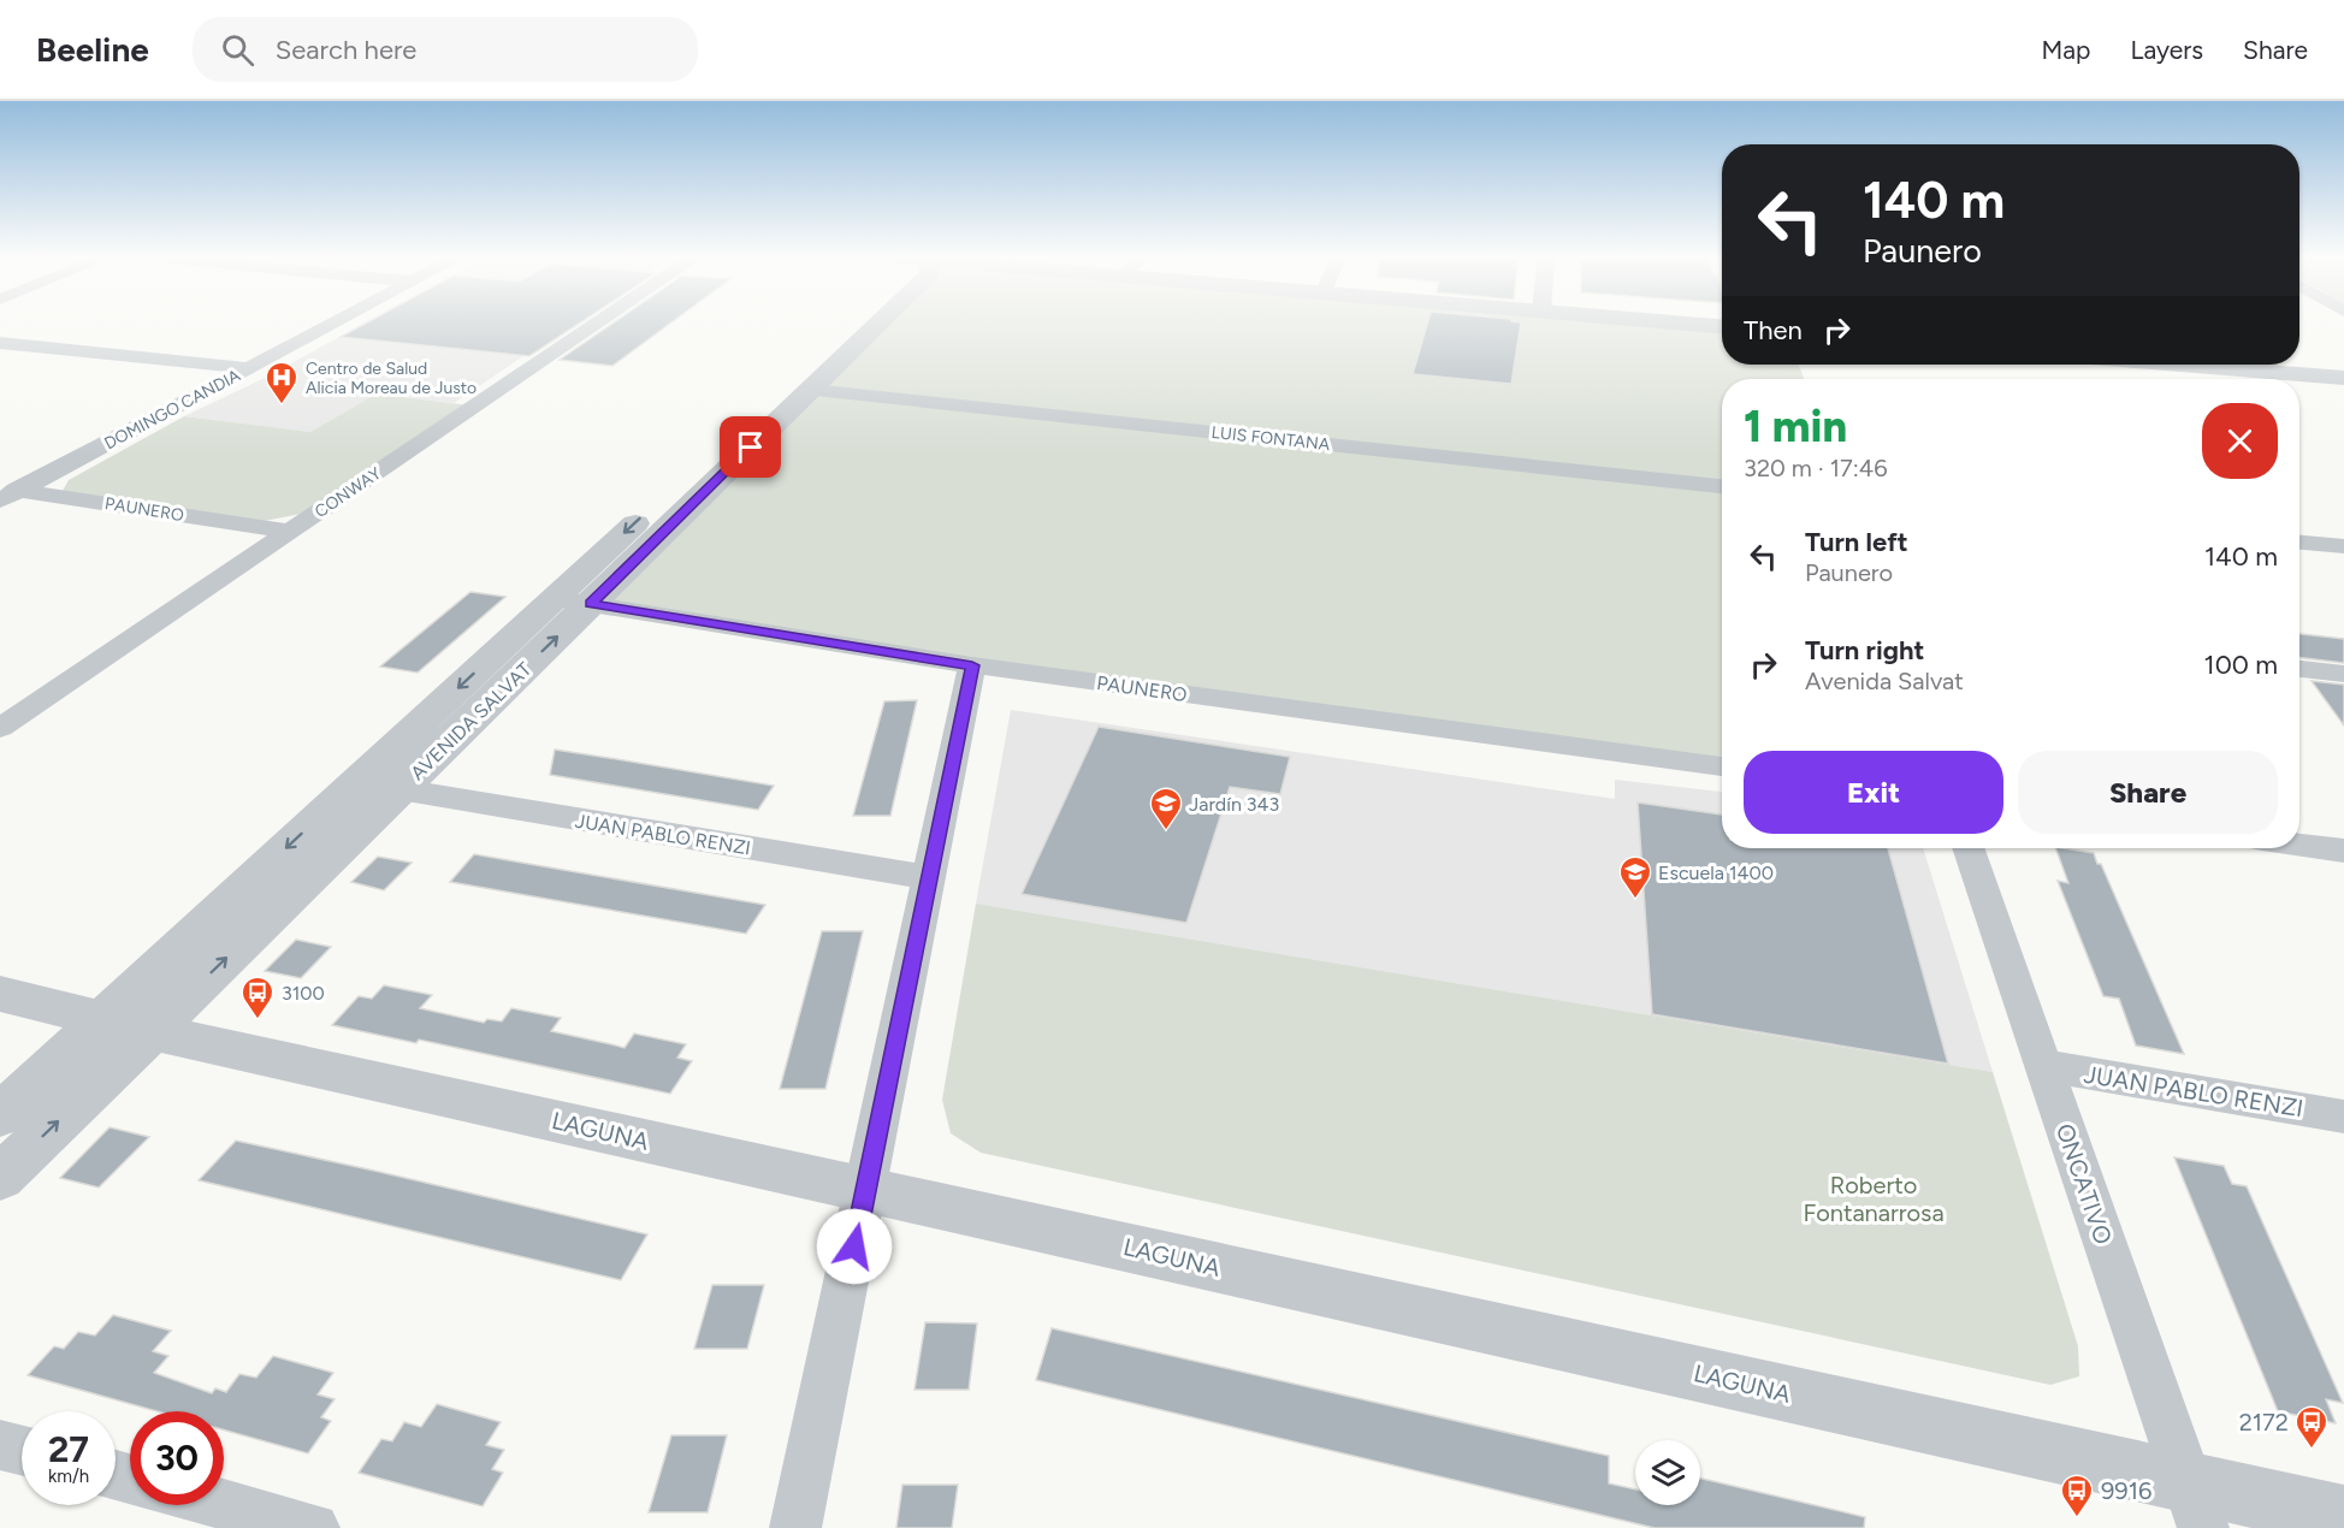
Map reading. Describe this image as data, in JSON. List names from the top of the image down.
{
  "streets": {
    "street": [
      "DOMINGO CANDIA",
      "LUIS FONTANA",
      "CONWAY",
      "PAUNERO",
      "AVENIDA SALVAT",
      "JUAN PABLO RENZI",
      "LAGUNA",
      "ONCATIVO"
    ]
  },
  "crossings": [
    ["DOMINGO CANDIA", "PAUNERO"],
    ["LUIS FONTANA", "AVENIDA SALVAT"],
    ["CONWAY", "PAUNERO"],
    ["PAUNERO", "AVENIDA SALVAT"],
    ["AVENIDA SALVAT", "JUAN PABLO RENZI"],
    ["AVENIDA SALVAT", "LAGUNA"],
    ["JUAN PABLO RENZI", "ONCATIVO"],
    ["LAGUNA", "ONCATIVO"]
  ],
  "parks": ["Roberto Fontanarrosa"],
  "places": {
    "hospital": ["Centro de Salud Alicia Moreau de Justo"],
    "school or university": ["Jardín 343", "Escuela 1400"],
    "bus stop": ["3100", "2172", "9916"]
  },
  "page": {
    "header": "Beeline",
    "search": "Search here",
    "nav": ["Map", "Layers", "Share"],
    "turn": ["140 m", "Paunero"],
    "then": "Then",
    "heading": ["1 min", "320 m · 17:46"],
    "list": [
      {
        "name": "Turn left",
        "note": "Paunero",
        "value": "140 m"
      },
      {
        "name": "Turn right",
        "note": "Avenida Salvat",
        "value": "100 m"
      }
    ],
    "buttons": ["Exit", "Share"],
    "speed": "27 km/h",
    "limit": "30"
  }
}
